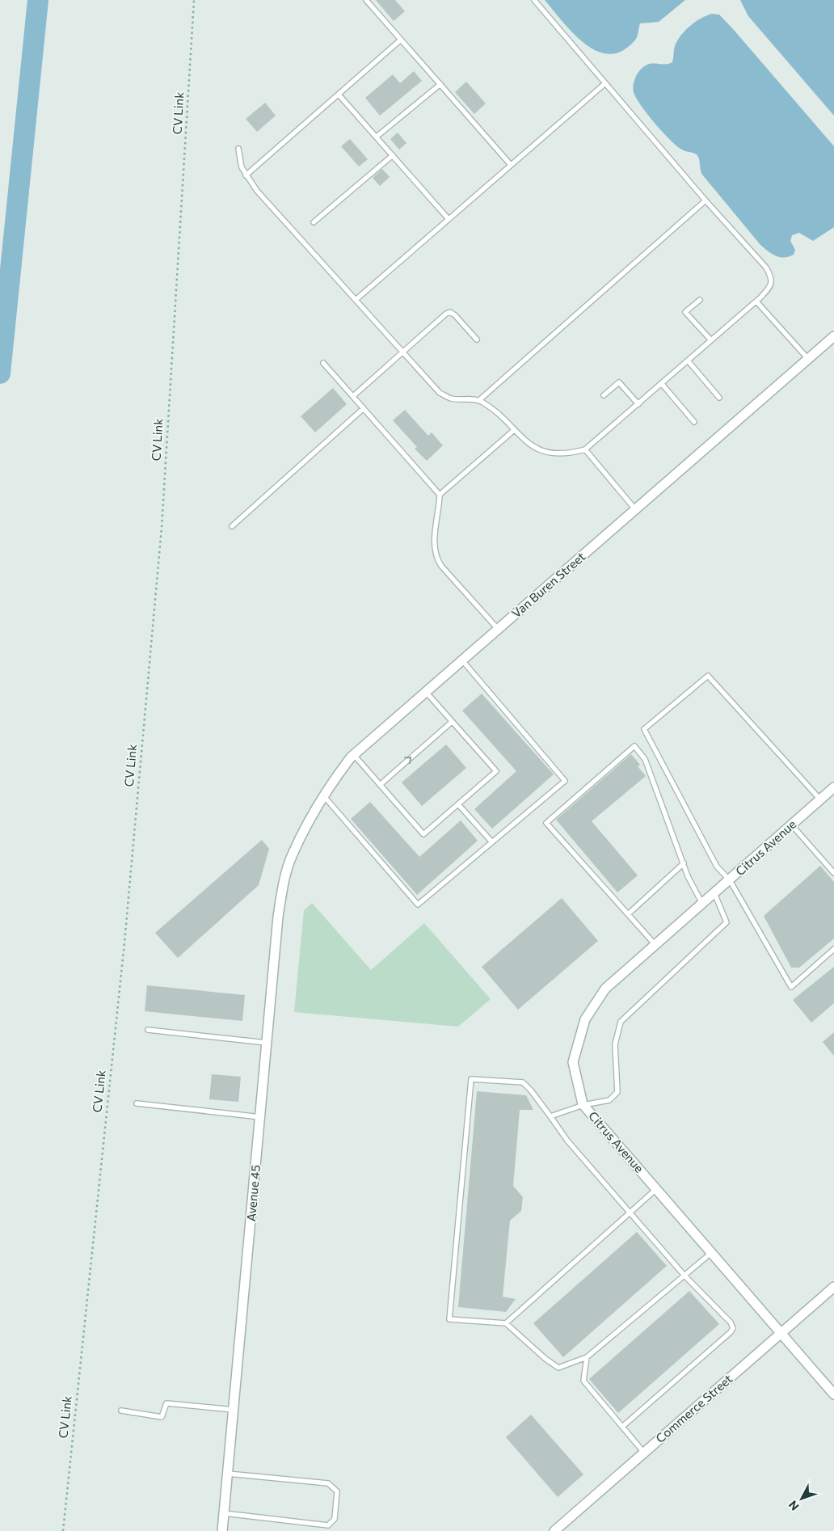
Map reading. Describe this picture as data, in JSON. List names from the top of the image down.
{
  "streets": {
    "street": [
      "Van Buren Street",
      "Citrus Avenue",
      "Avenue 45",
      "Commerce Street"
    ],
    "path": ["CV Link"]
  },
  "crossings": [
    ["Van Buren Street", "Avenue 45"],
    ["Citrus Avenue", "Commerce Street"]
  ],
  "north": "bottom left"
}
